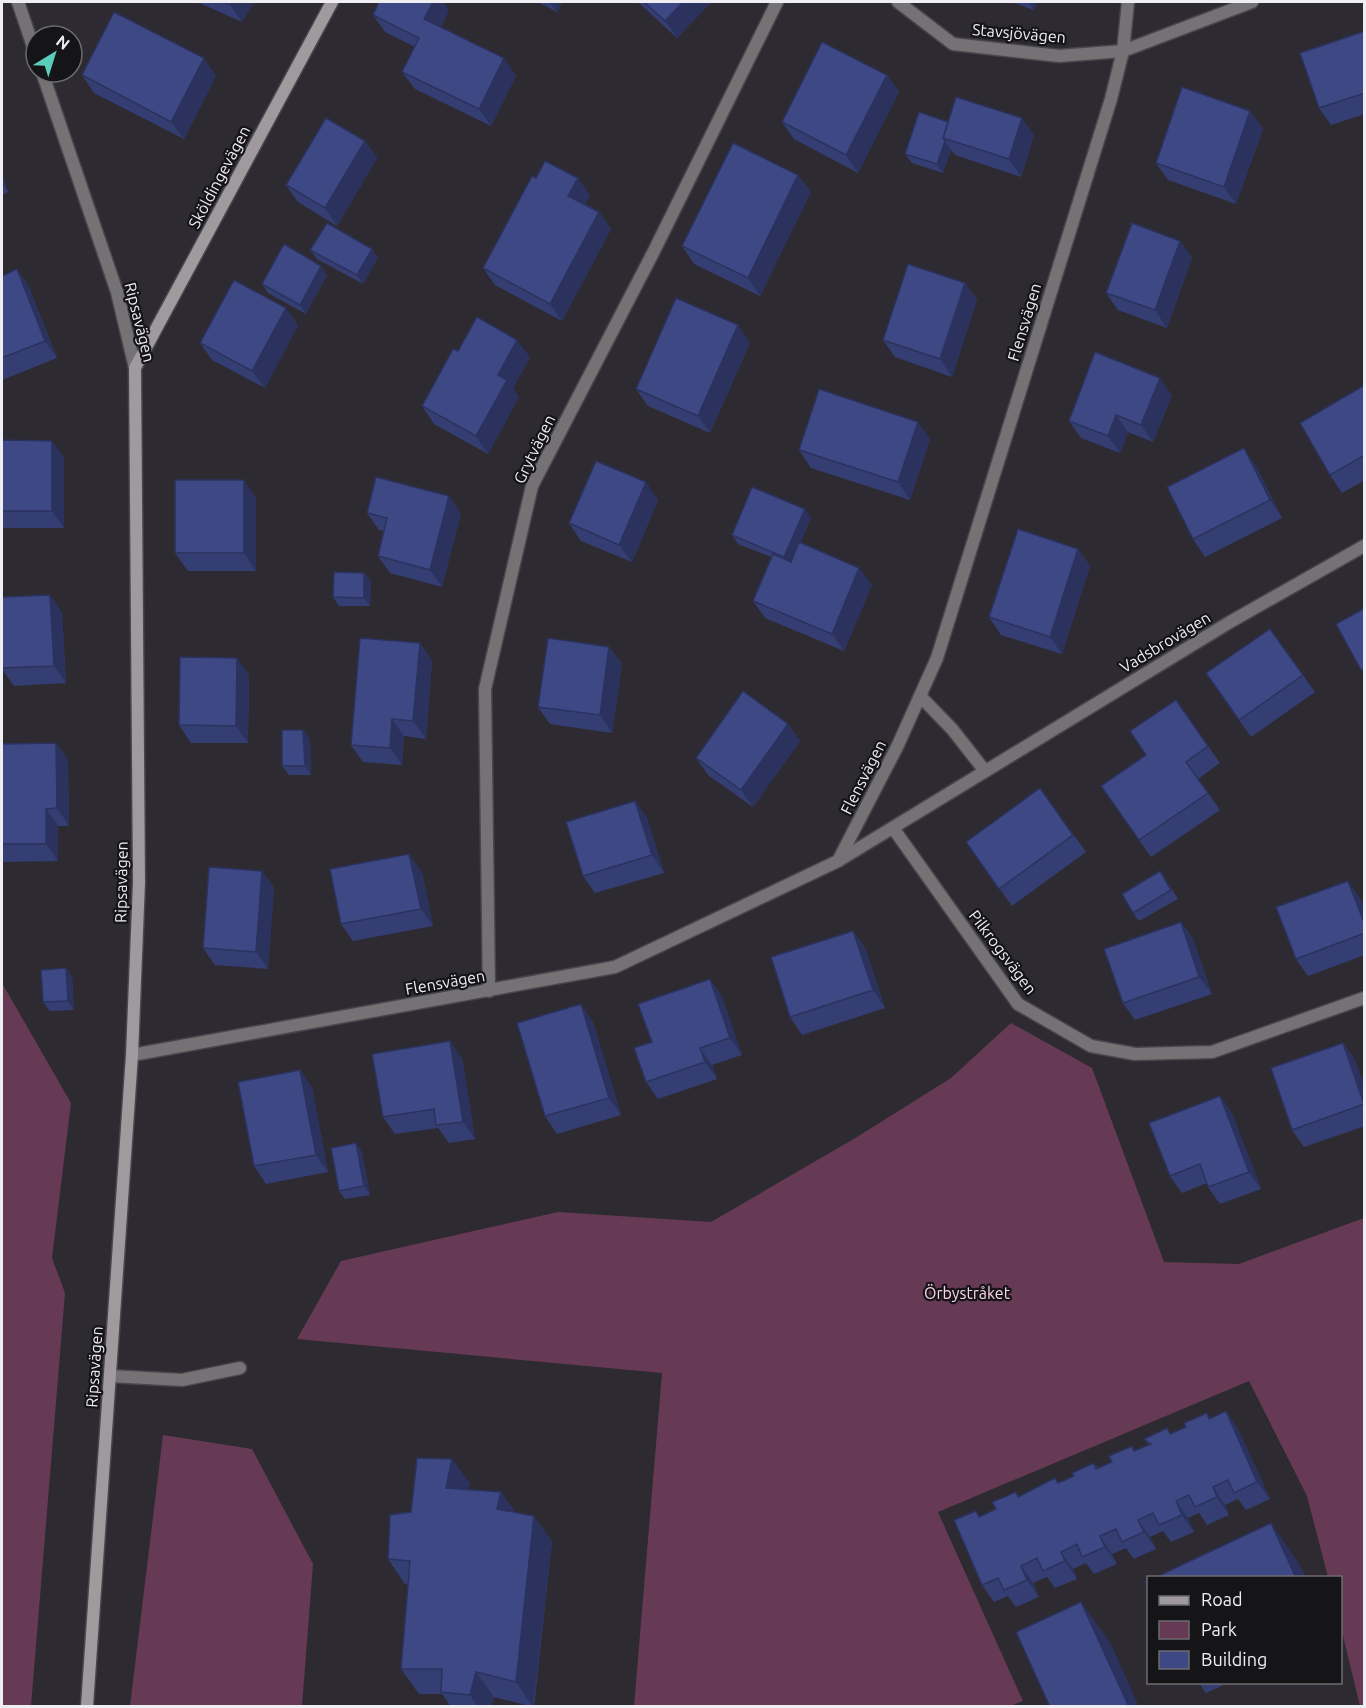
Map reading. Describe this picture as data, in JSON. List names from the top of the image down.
{
  "streets": {
    "street": [
      "Stavsjövägen",
      "Sköldingevägen",
      "Ripsavägen",
      "Flensvägen",
      "Grytvägen",
      "Vadsbrovägen",
      "Pilkrogsvägen"
    ]
  },
  "crossings": [
    ["Stavsjövägen", "Flensvägen"],
    ["Sköldingevägen", "Ripsavägen"],
    ["Ripsavägen", "Flensvägen"],
    ["Flensvägen", "Grytvägen"],
    ["Flensvägen", "Vadsbrovägen"],
    ["Vadsbrovägen", "Pilkrogsvägen"]
  ],
  "parks": ["Örbystråket"],
  "legend": ["Road", "Park", "Building"],
  "north": "top right"
}
